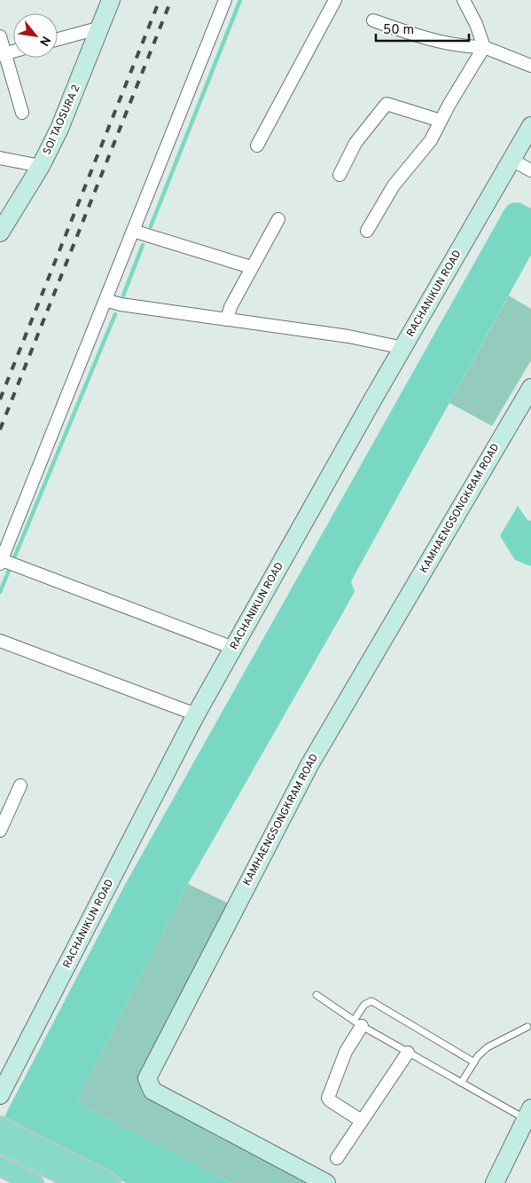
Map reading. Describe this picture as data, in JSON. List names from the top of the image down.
{
  "streets": {
    "street": ["SOI TAOSURA 2", "RACHANIKUN ROAD", "KAMHAENGSONGKRAM ROAD"]
  },
  "scale_bar": "50 m",
  "north": "bottom right"
}
